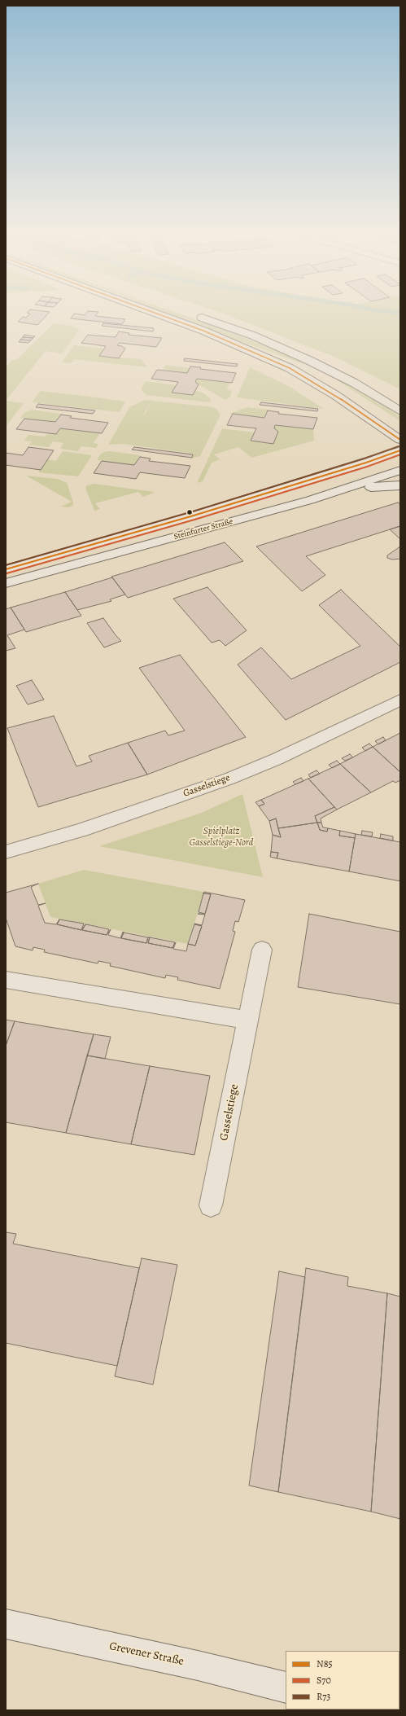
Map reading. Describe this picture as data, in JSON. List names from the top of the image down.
{
  "streets": {
    "main road": ["Steinfurter Straße", "Gasselstiege", "Grevener Straße"]
  },
  "parks": ["Spielplatz Gasselstiege-Nord"],
  "lines": ["transit line N85", "transit line R73", "transit line S70"],
  "legend": ["N85", "S70", "R73"]
}
